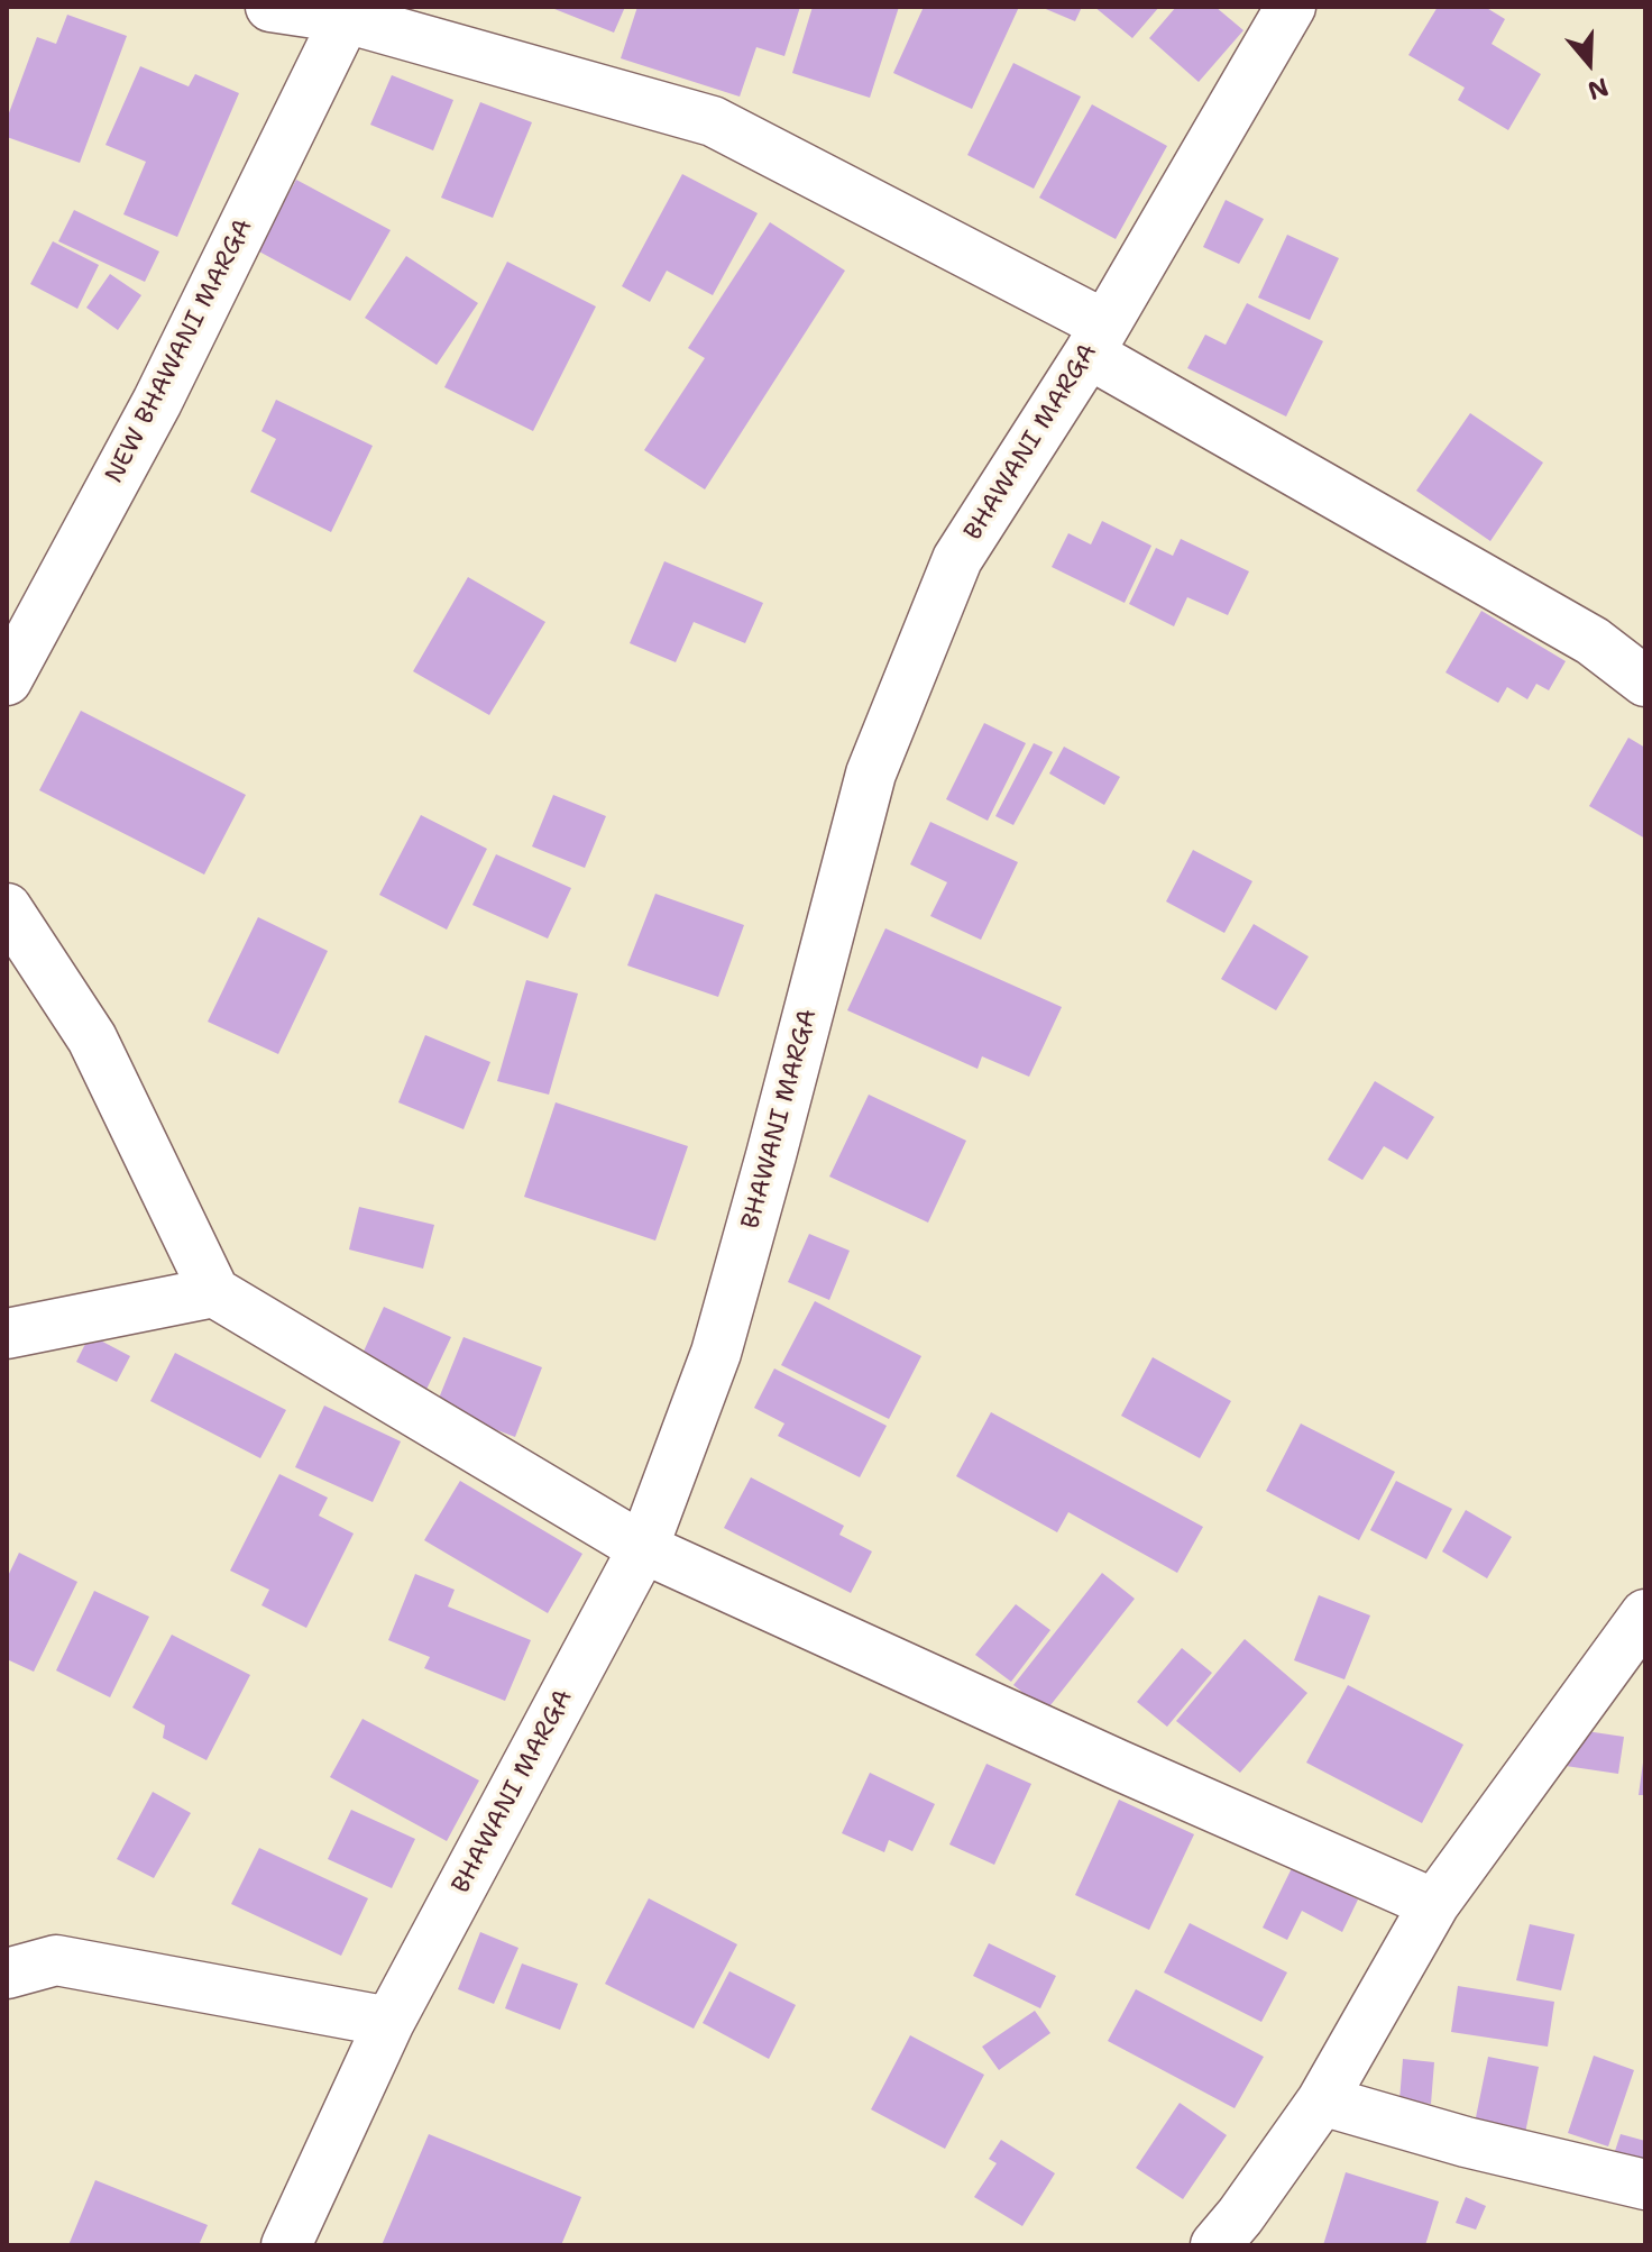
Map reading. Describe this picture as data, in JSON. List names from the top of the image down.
{
  "streets": {
    "street": ["NEW BHAWANI MARGA", "BHAWANI MARGA"]
  },
  "north": "bottom"
}
